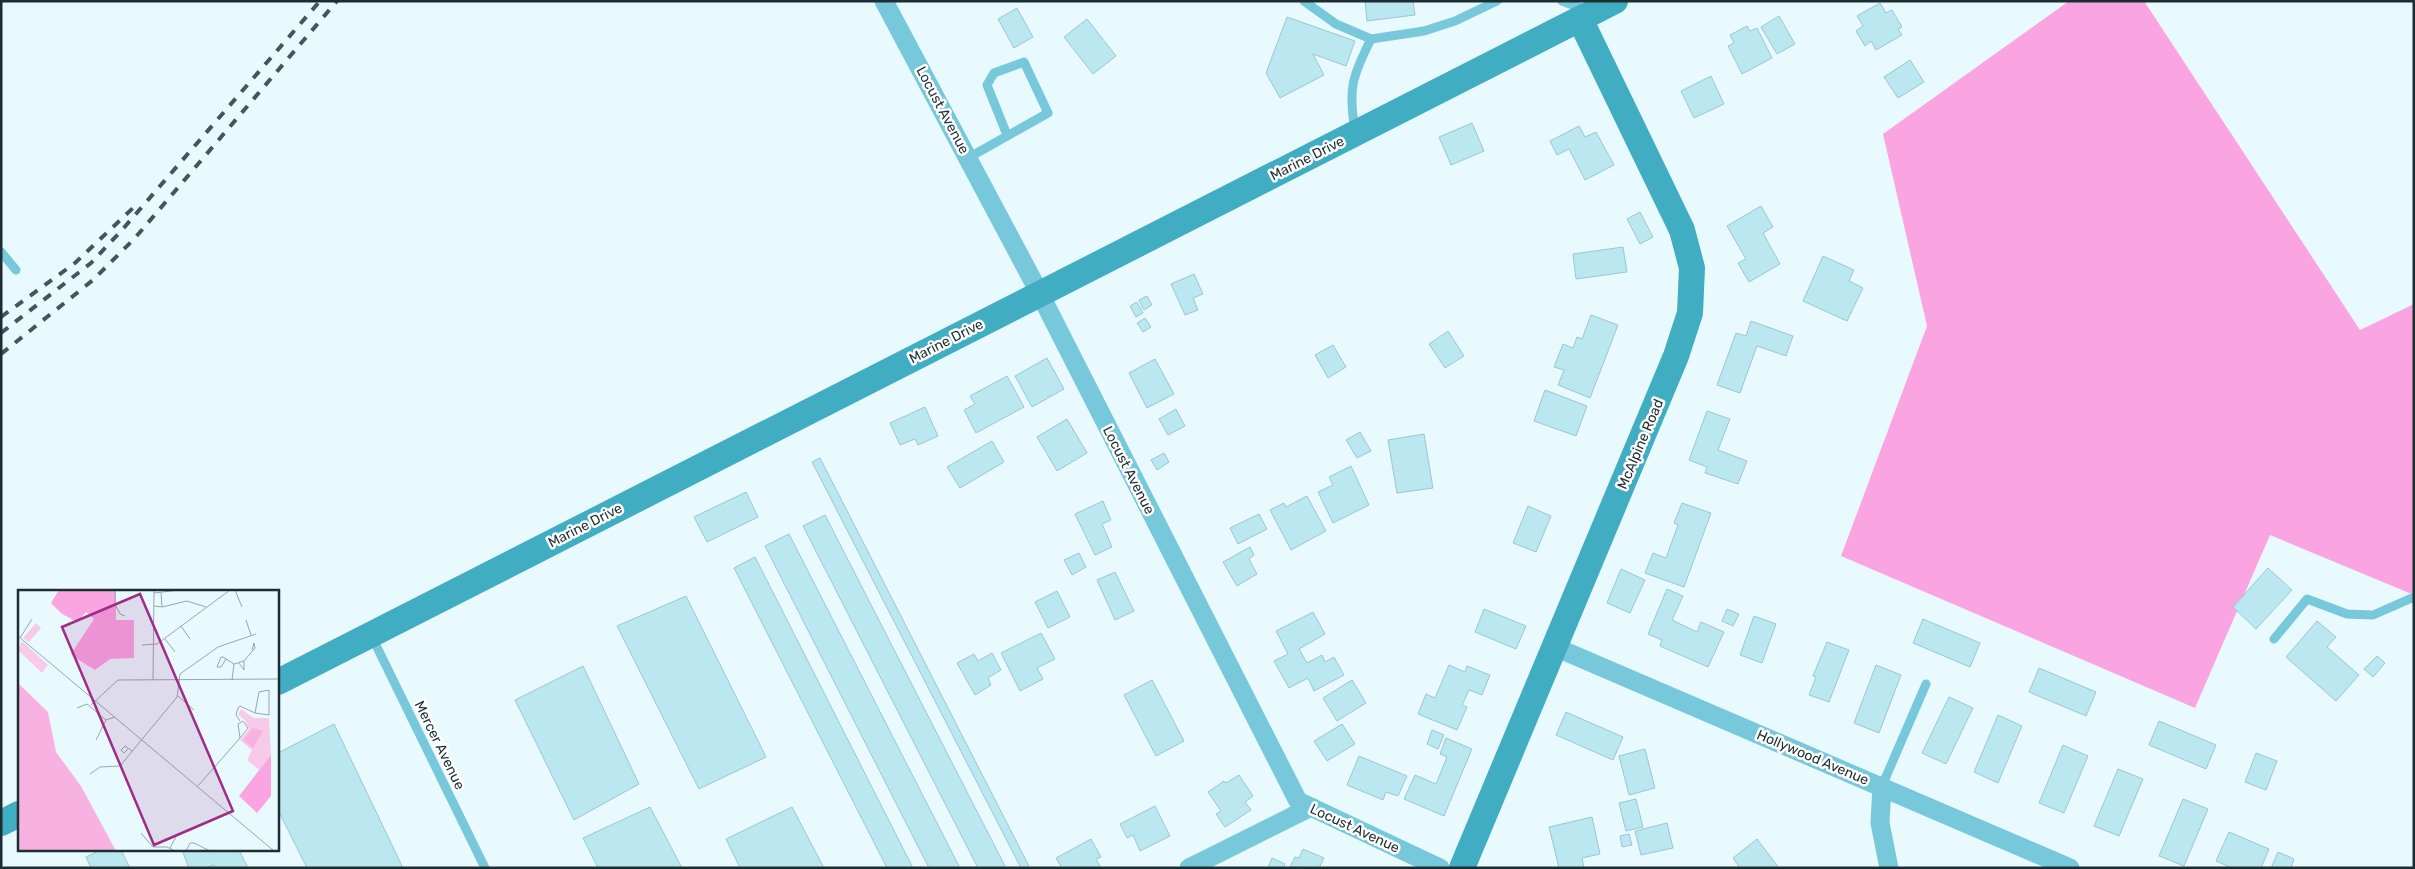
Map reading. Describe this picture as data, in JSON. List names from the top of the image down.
{
  "streets": {
    "main road": ["Marine Drive", "McAlpine Road"],
    "street": ["Locust Avenue", "Hollywood Avenue"],
    "lane": ["Mercer Avenue"]
  },
  "crossings": [
    ["Locust Avenue", "Marine Drive"],
    ["Marine Drive", "McAlpine Road"],
    ["Marine Drive", "Mercer Avenue"],
    ["McAlpine Road", "Hollywood Avenue"]
  ]
}
